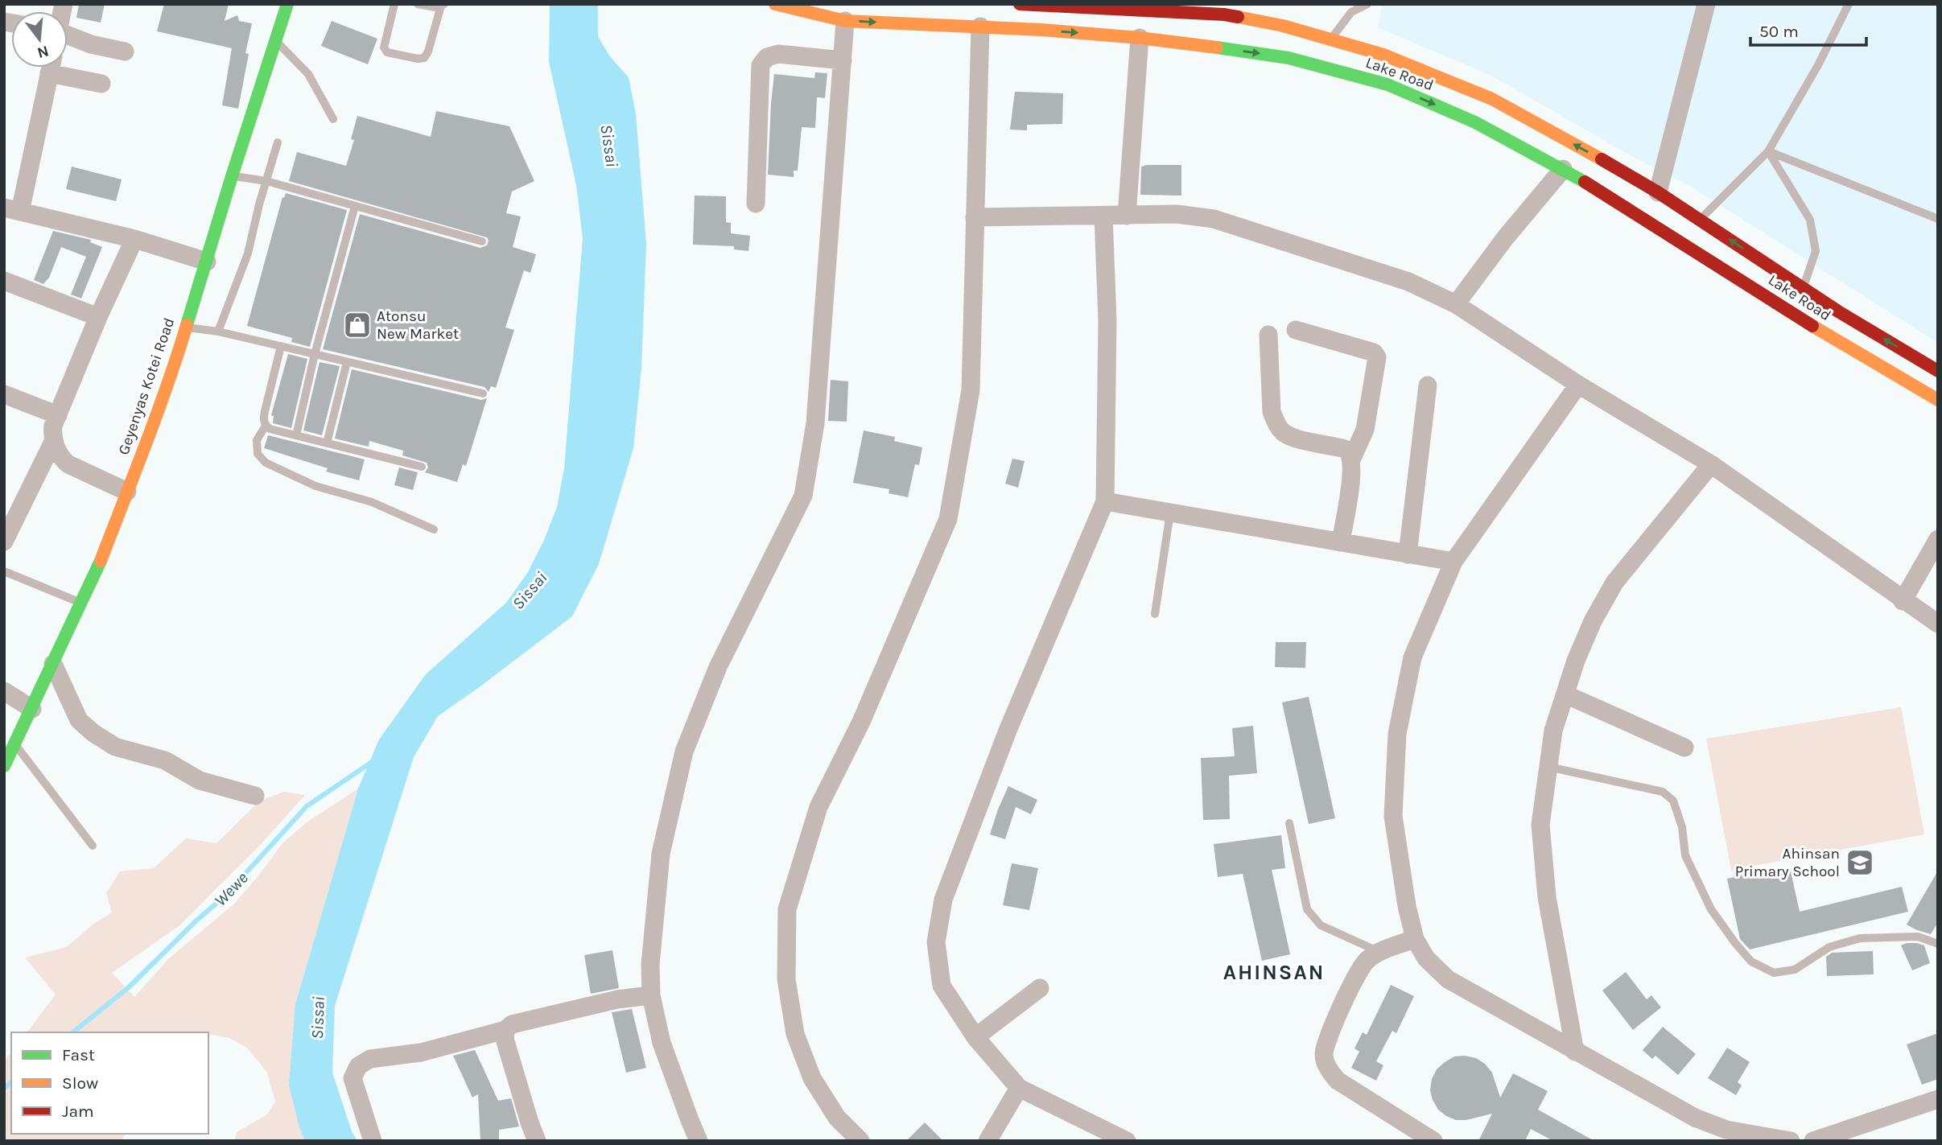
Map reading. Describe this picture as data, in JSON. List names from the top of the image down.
{
  "streets": {
    "main road": ["Lake Road", "Geyenyas Kotei Road"]
  },
  "districts": ["AHINSAN"],
  "water": ["Sissai", "Wewe"],
  "places": {
    "shop": ["Atonsu New Market"],
    "school or university": ["Ahinsan Primary School"]
  },
  "legend": ["Fast", "Slow", "Jam"],
  "scale_bar": "50 m",
  "north": "bottom"
}
